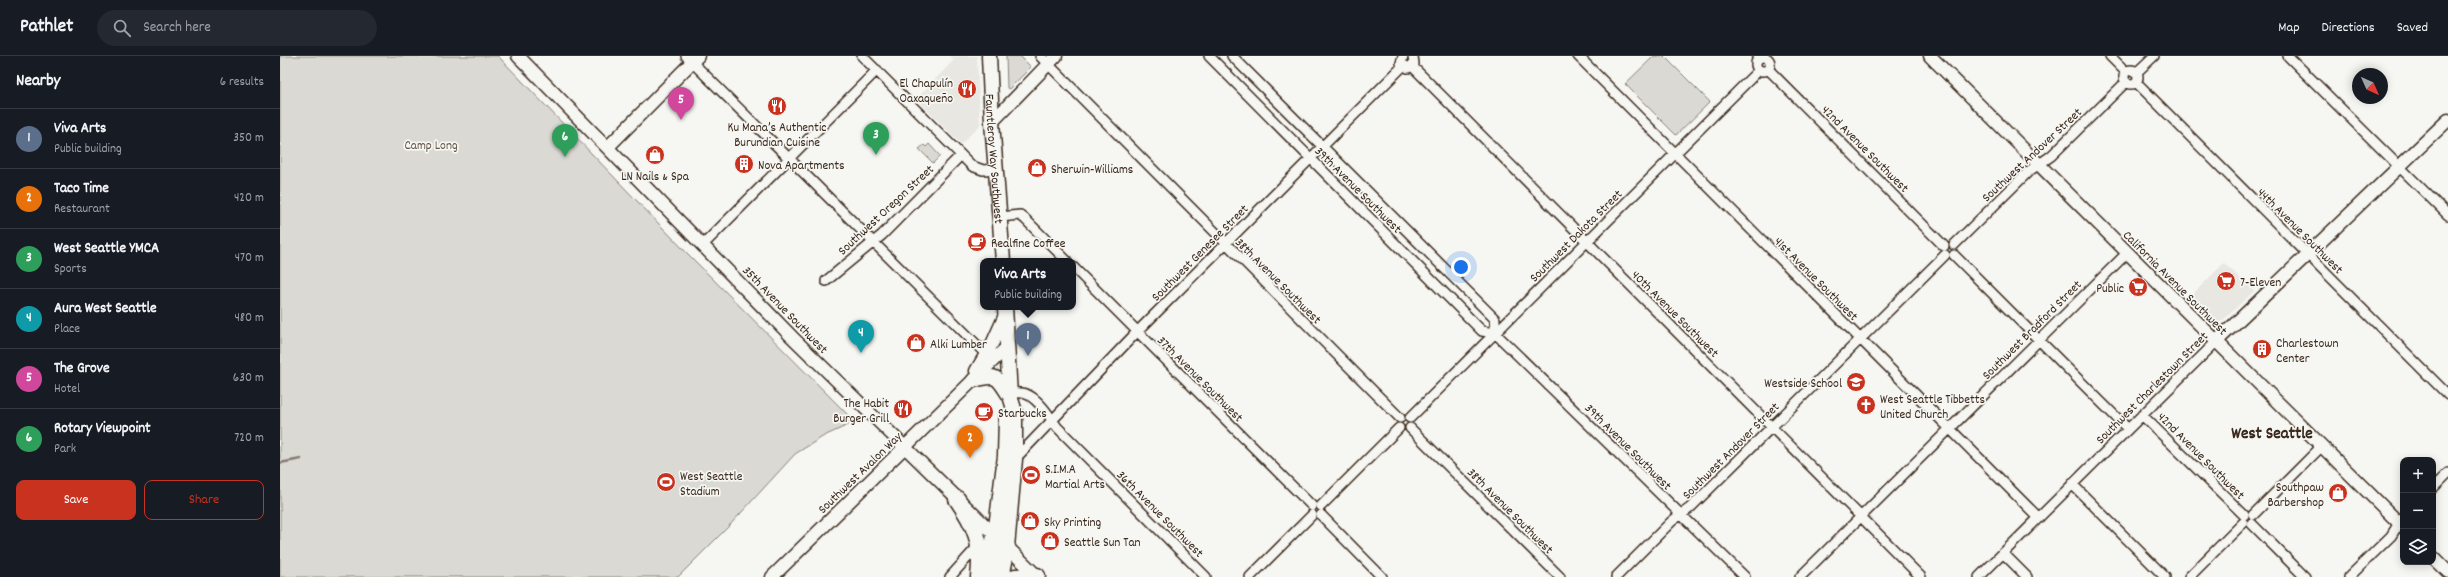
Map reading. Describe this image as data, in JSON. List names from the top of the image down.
{
  "streets": {
    "main road": [
      "Fauntleroy Way Southwest",
      "California Avenue Southwest",
      "35th Avenue Southwest",
      "Southwest Charlestown Street",
      "Southwest Avalon Way"
    ],
    "street": [
      "42nd Avenue Southwest",
      "Southwest Andover Street",
      "39th Avenue Southwest",
      "Southwest Oregon Street",
      "44th Avenue Southwest",
      "Southwest Dakota Street",
      "Southwest Genesee Street",
      "41st Avenue Southwest",
      "38th Avenue Southwest",
      "40th Avenue Southwest",
      "Southwest Bradford Street",
      "37th Avenue Southwest",
      "36th Avenue Southwest"
    ]
  },
  "crossings": [
    ["42nd Avenue Southwest", "Southwest Andover Street"],
    ["42nd Avenue Southwest", "Southwest Dakota Street"],
    ["42nd Avenue Southwest", "Southwest Bradford Street"],
    ["42nd Avenue Southwest", "Southwest Charlestown Street"],
    ["Southwest Andover Street", "39th Avenue Southwest"],
    ["Southwest Andover Street", "44th Avenue Southwest"],
    ["Southwest Andover Street", "41st Avenue Southwest"],
    ["Southwest Andover Street", "California Avenue Southwest"],
    ["Southwest Andover Street", "40th Avenue Southwest"],
    ["39th Avenue Southwest", "Southwest Dakota Street"],
    ["39th Avenue Southwest", "Southwest Genesee Street"],
    ["44th Avenue Southwest", "Southwest Charlestown Street"],
    ["Southwest Dakota Street", "41st Avenue Southwest"],
    ["Southwest Dakota Street", "38th Avenue Southwest"],
    ["Southwest Dakota Street", "40th Avenue Southwest"],
    ["Southwest Genesee Street", "38th Avenue Southwest"],
    ["Southwest Genesee Street", "40th Avenue Southwest"],
    ["Southwest Genesee Street", "37th Avenue Southwest"],
    ["Southwest Genesee Street", "36th Avenue Southwest"],
    ["41st Avenue Southwest", "Southwest Bradford Street"],
    ["41st Avenue Southwest", "Southwest Charlestown Street"],
    ["California Avenue Southwest", "Southwest Bradford Street"],
    ["California Avenue Southwest", "Southwest Charlestown Street"],
    ["35th Avenue Southwest", "Southwest Avalon Way"],
    ["40th Avenue Southwest", "Southwest Bradford Street"]
  ],
  "districts": ["West Seattle"],
  "parks": ["Camp Long"],
  "places": {
    "restaurant": ["El Chapulín Oaxaqueño", "Ku Mana’s Authentic Burundian Cuisine", "The Habit Burger Grill"],
    "shop": [
      "LN Nails & Spa",
      "Sherwin-Williams",
      "Alki Lumber",
      "Southpaw Barbershop",
      "Sky Printing",
      "Seattle Sun Tan"
    ],
    "building": ["Nova Apartments", "Charlestown Center"],
    "cafe": ["Realfine Coffee", "Starbucks"],
    "supermarket": ["7-Eleven", "Public"],
    "school or university": ["Westside School"],
    "church": ["West Seattle Tibbetts United Church"],
    "sports": ["S.I.M.A Martial Arts", "West Seattle Stadium"]
  },
  "north": "bottom right",
  "page": {
    "header": "Pathlet",
    "search": "Search here",
    "nav": ["Map", "Directions", "Saved"],
    "heading": ["Nearby", "6 results"],
    "pins": [
      "5",
      "3",
      "6",
      "4",
      "1",
      "2"
    ],
    "list": [
      {
        "mark": "1",
        "name": "Viva Arts",
        "note": "Public building",
        "value": "350 m"
      },
      {
        "mark": "2",
        "name": "Taco Time",
        "note": "Restaurant",
        "value": "420 m"
      },
      {
        "mark": "3",
        "name": "West Seattle YMCA",
        "note": "Sports",
        "value": "470 m"
      },
      {
        "mark": "4",
        "name": "Aura West Seattle",
        "note": "Place",
        "value": "480 m"
      },
      {
        "mark": "5",
        "name": "The Grove",
        "note": "Hotel",
        "value": "630 m"
      },
      {
        "mark": "6",
        "name": "Rotary Viewpoint",
        "note": "Park",
        "value": "720 m"
      }
    ],
    "popup": ["Viva Arts", "Public building"],
    "map_buttons": ["+", "−"],
    "buttons": ["Save", "Share"]
  }
}
